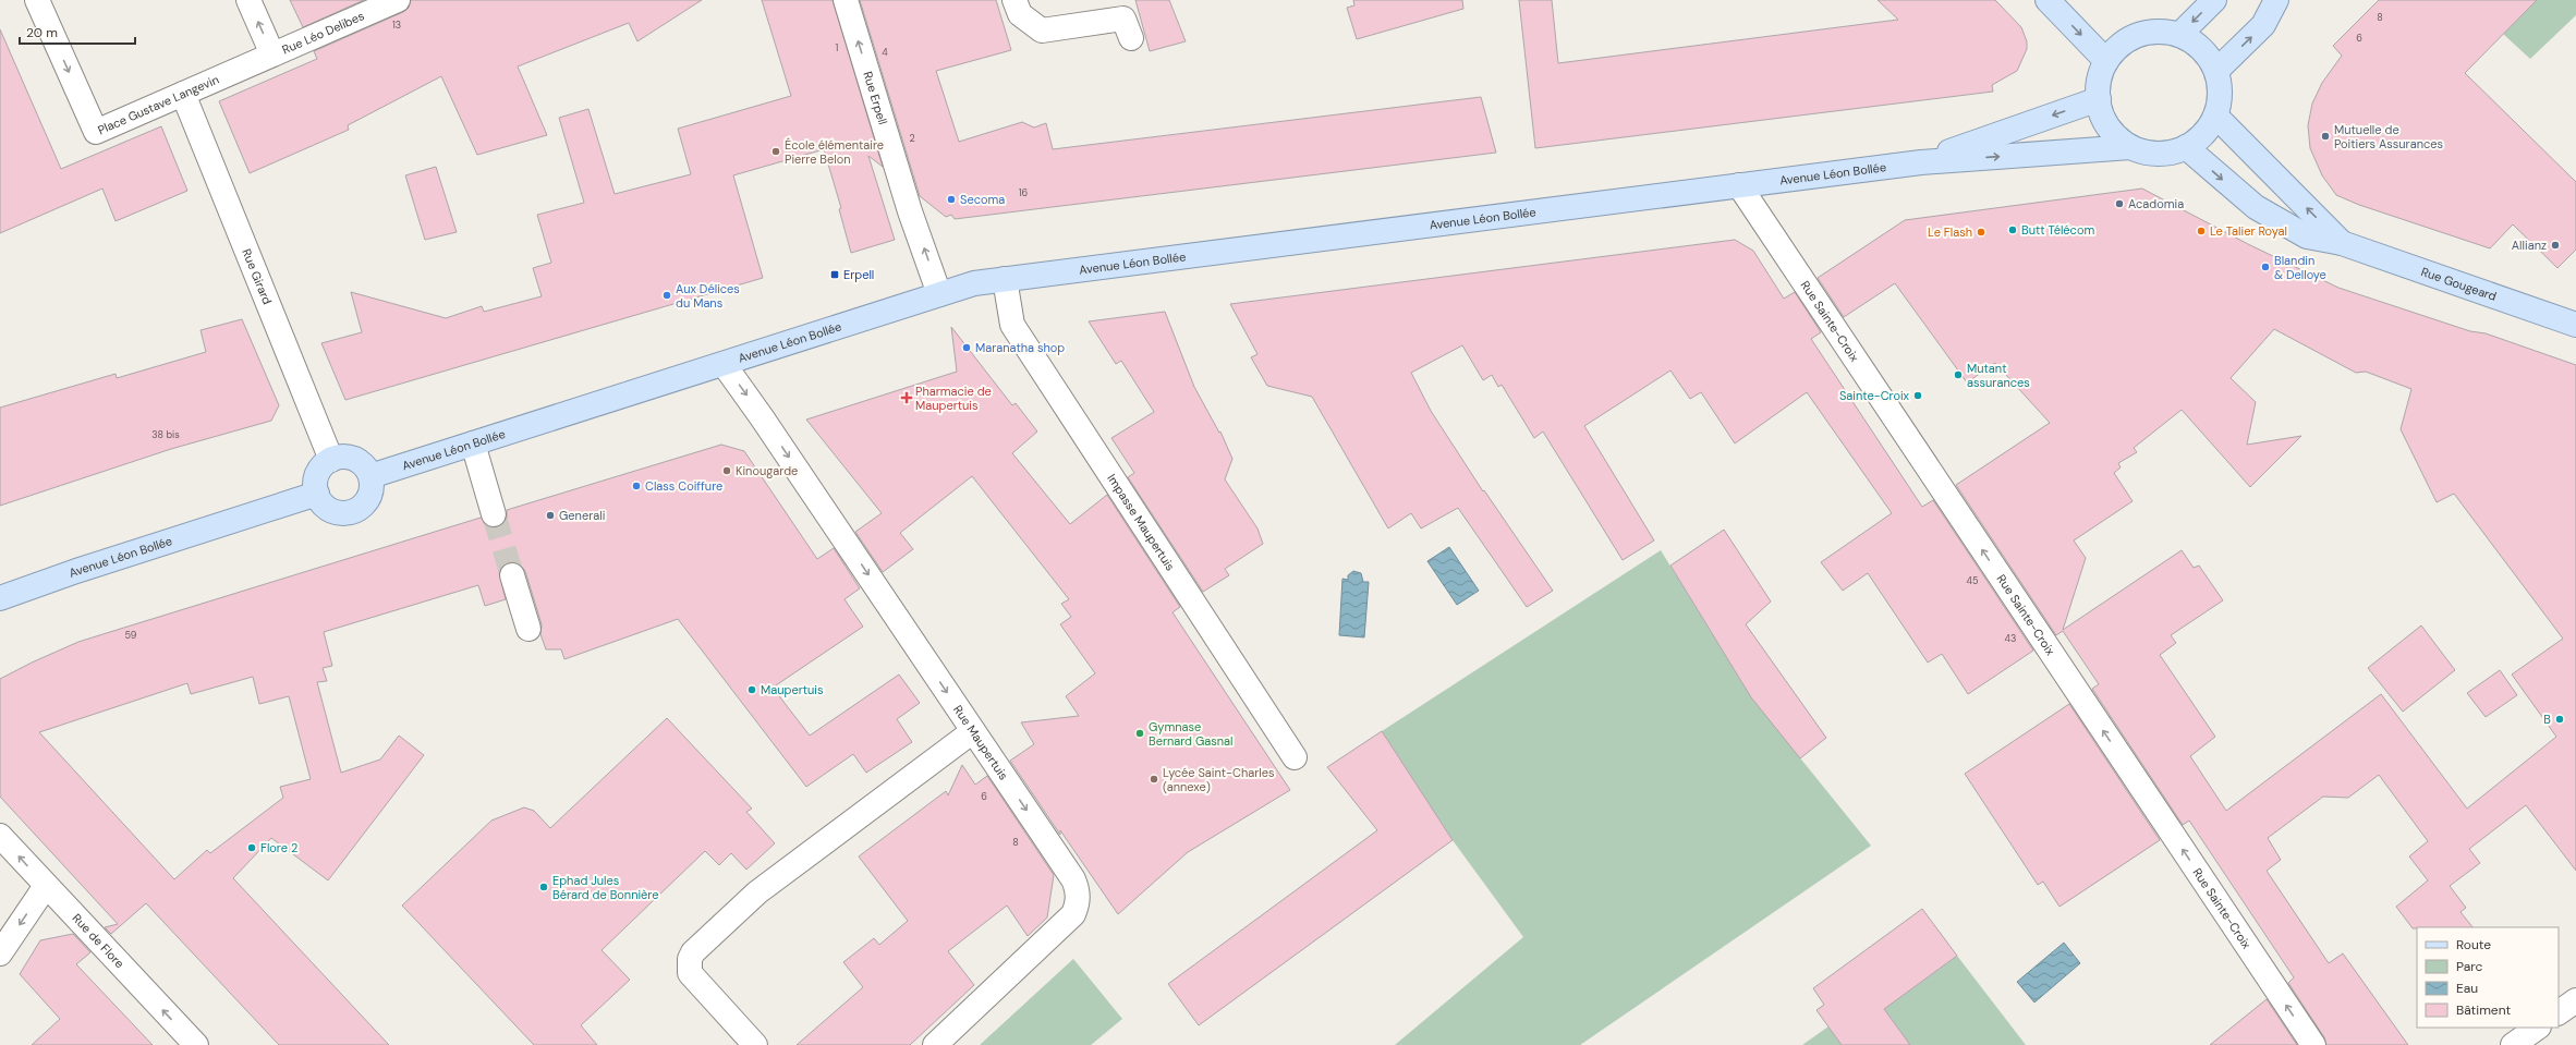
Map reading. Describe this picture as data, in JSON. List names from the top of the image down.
{
  "streets": {
    "main road": ["Avenue Léon Bollée", "Rue Gougeard"],
    "street": [
      "Rue Léo Delibes",
      "Rue Erpell",
      "Place Gustave Langevin",
      "Rue Girard",
      "Rue Sainte-Croix",
      "Impasse Maupertuis",
      "Rue Maupertuis",
      "Rue de Flore"
    ]
  },
  "crossings": [
    ["Rue Léo Delibes", "Place Gustave Langevin"],
    ["Rue Erpell", "Avenue Léon Bollée"],
    ["Place Gustave Langevin", "Rue Girard"],
    ["Avenue Léon Bollée", "Rue Girard"],
    ["Avenue Léon Bollée", "Rue Gougeard"],
    ["Avenue Léon Bollée", "Rue Sainte-Croix"],
    ["Avenue Léon Bollée", "Impasse Maupertuis"],
    ["Avenue Léon Bollée", "Rue Maupertuis"]
  ],
  "one_way": [
    "Rue Erpell",
    "Rue Sainte-Croix",
    "Rue Maupertuis",
    "Rue de Flore"
  ],
  "places": {
    "other": [
      "Mutuelle de Poitiers Assurances",
      "École élémentaire Pierre Belon",
      "Secoma",
      "Acadomia",
      "Butt Télécom",
      "Le Talier Royal",
      "Le Flash",
      "Allianz",
      "Blandin & Delloye",
      "Aux Délices du Mans",
      "Maranatha shop",
      "Mutant assurances",
      "Sainte-Croix",
      "Kinougarde",
      "Class Coiffure",
      "Generali",
      "Maupertuis",
      "B",
      "Gymnase Bernard Gasnal",
      "Lycée Saint-Charles (annexe)",
      "Flore 2",
      "Ephad Jules Bérard de Bonnière"
    ],
    "transit": ["Erpell"],
    "health": ["Pharmacie de Maupertuis"]
  },
  "house_numbers": [
    "8",
    "13",
    "6",
    "1",
    "4",
    "2",
    "16",
    "38 bis",
    "45",
    "59",
    "43",
    "6",
    "8"
  ],
  "legend": [
    "Route",
    "Parc",
    "Eau",
    "Bâtiment"
  ],
  "scale_bar": "20 m"
}
